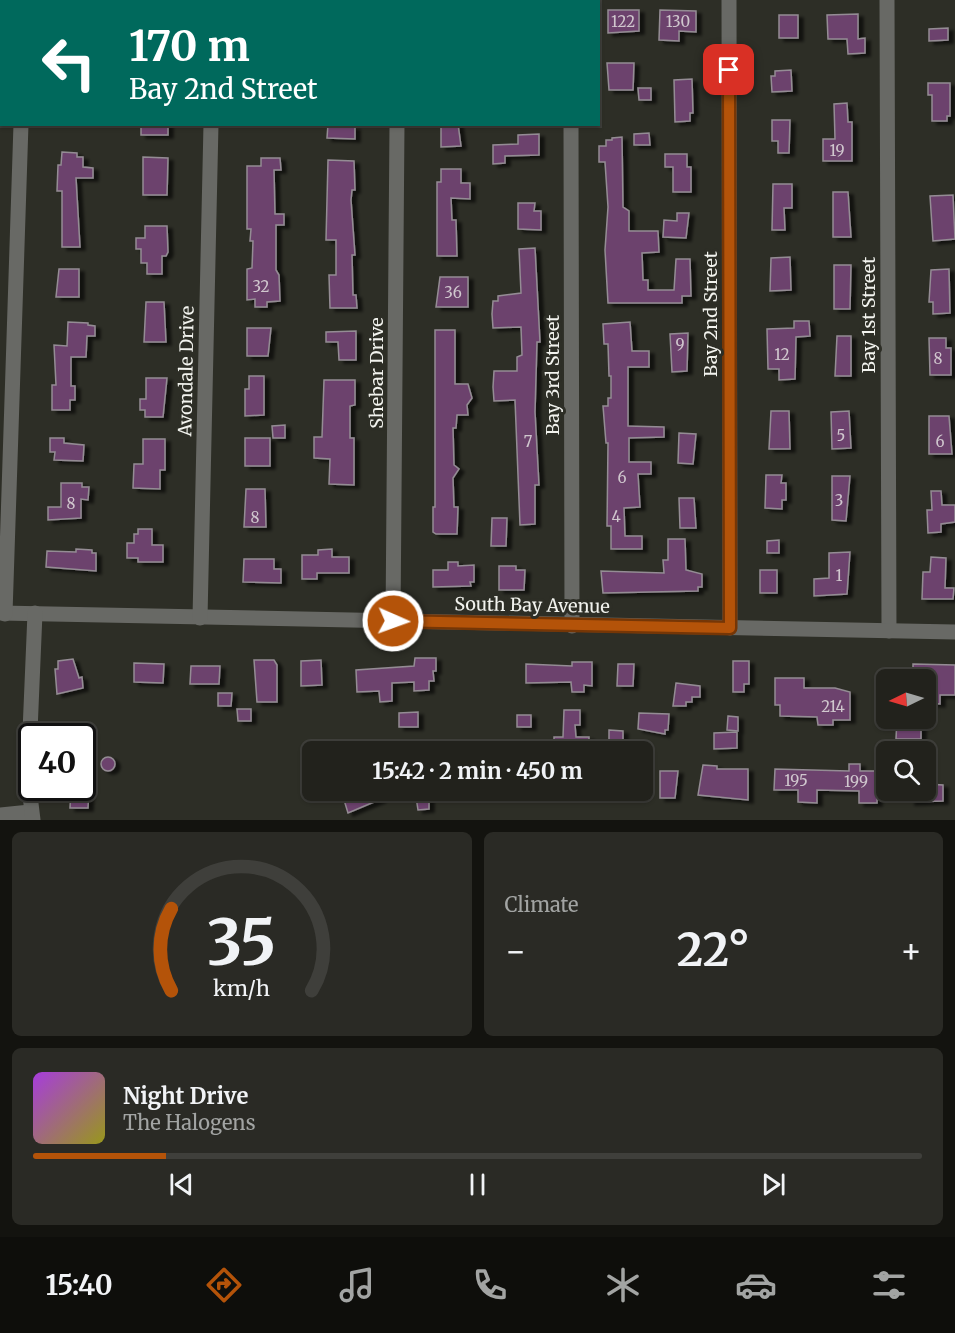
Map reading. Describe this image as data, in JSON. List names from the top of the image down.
{
  "streets": {
    "street": [
      "Bay 2nd Street",
      "Bay 1st Street",
      "Avondale Drive",
      "Shebar Drive",
      "Bay 3rd Street",
      "South Bay Avenue"
    ]
  },
  "crossings": [
    ["Bay 2nd Street", "South Bay Avenue"],
    ["Bay 1st Street", "South Bay Avenue"],
    ["Avondale Drive", "South Bay Avenue"],
    ["Shebar Drive", "South Bay Avenue"],
    ["Bay 3rd Street", "South Bay Avenue"]
  ],
  "house_numbers": [
    "122",
    "130",
    "19",
    "32",
    "36",
    "9",
    "12",
    "8",
    "5",
    "7",
    "6",
    "6",
    "3",
    "8",
    "4",
    "8",
    "1",
    "214",
    "195",
    "199"
  ],
  "north": "left",
  "page": {
    "turn": ["170 m", "Bay 2nd Street"],
    "limit": "40",
    "trip": "15:42 · 2 min · 450 m",
    "tile": "Climate",
    "heat": ["−", "22°", "+"],
    "song": ["Night Drive", "The Halogens"],
    "tabs": "15:40",
    "gauge": ["35", "km/h"]
  }
}
